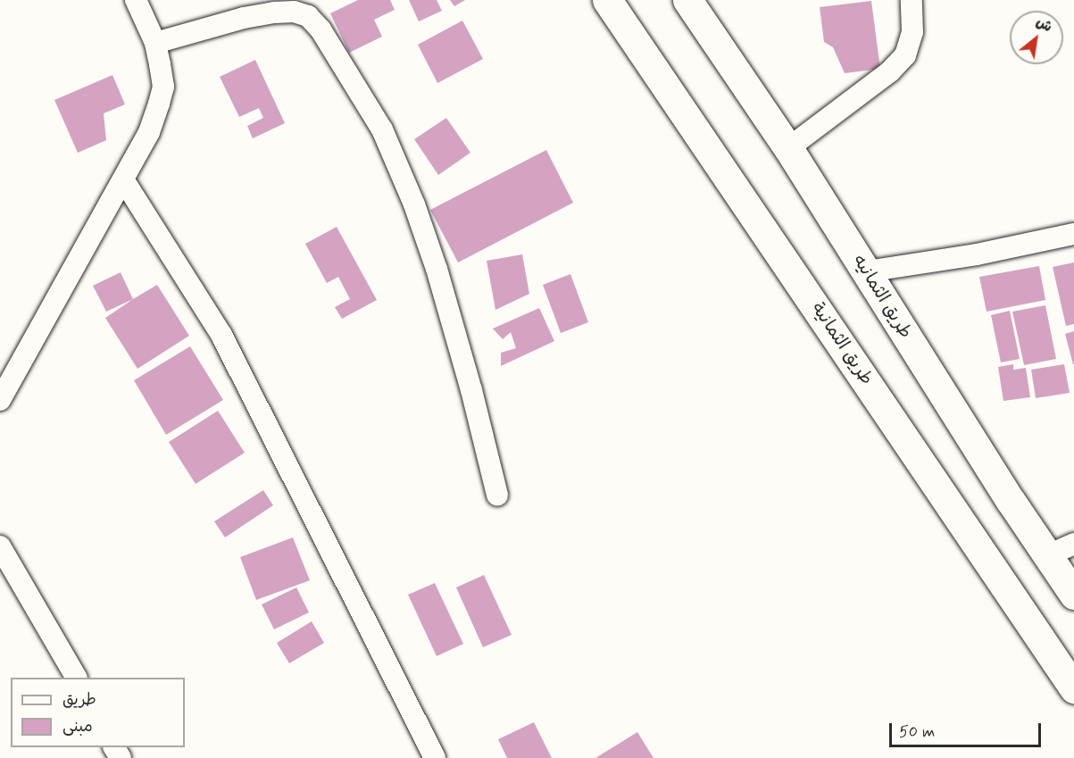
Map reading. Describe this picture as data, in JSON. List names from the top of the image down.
{
  "streets": {
    "street": ["طريق الثمانيه", "طريق الثمانية"]
  },
  "legend": ["طريق", "مبنى"],
  "scale_bar": "50 m",
  "north": "top right"
}
